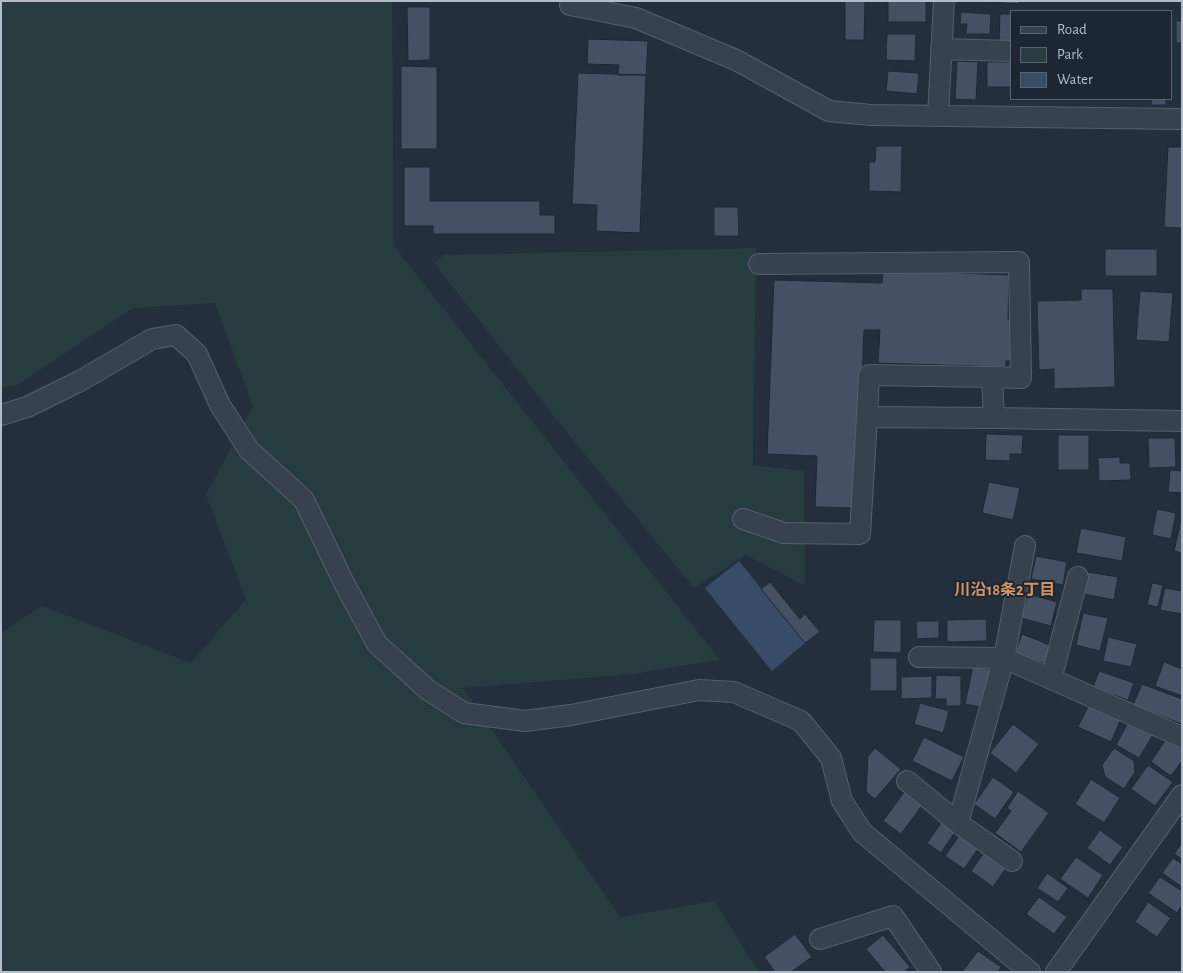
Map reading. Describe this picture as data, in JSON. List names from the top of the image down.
{
  "districts": ["川沿18条2丁目"],
  "legend": ["Road", "Park", "Water"]
}
